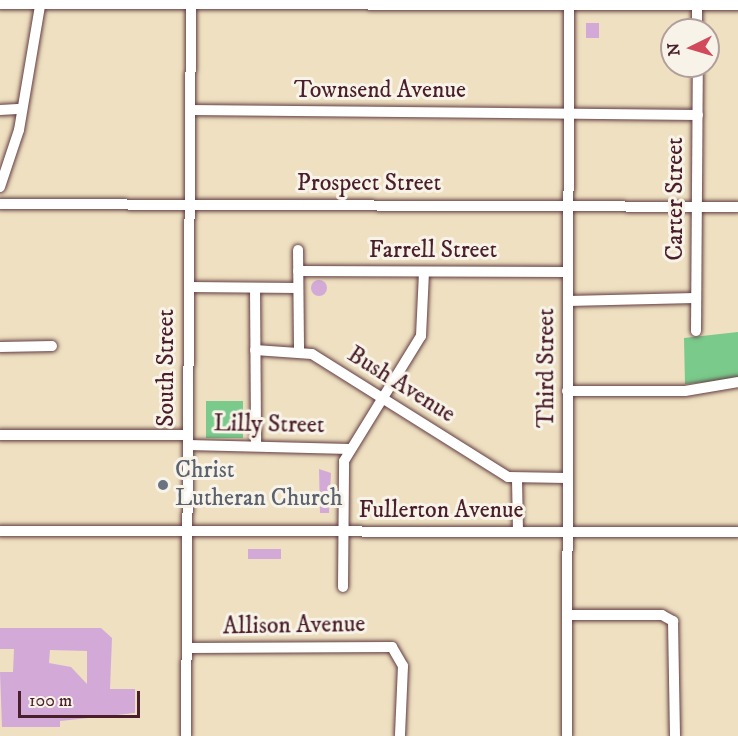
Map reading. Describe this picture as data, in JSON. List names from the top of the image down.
{
  "streets": {
    "street": [
      "Townsend Avenue",
      "Prospect Street",
      "Carter Street",
      "Farrell Street",
      "South Street",
      "Third Street",
      "Bush Avenue",
      "Lilly Street",
      "Fullerton Avenue",
      "Allison Avenue"
    ]
  },
  "crossings": [
    ["Townsend Avenue", "Carter Street"],
    ["Townsend Avenue", "South Street"],
    ["Townsend Avenue", "Third Street"],
    ["Prospect Street", "Carter Street"],
    ["Prospect Street", "South Street"],
    ["Prospect Street", "Third Street"],
    ["Farrell Street", "Third Street"],
    ["South Street", "Lilly Street"],
    ["South Street", "Fullerton Avenue"],
    ["South Street", "Allison Avenue"],
    ["Third Street", "Fullerton Avenue"]
  ],
  "places": ["Christ Lutheran Church"],
  "scale_bar": "100 m",
  "north": "left"
}
